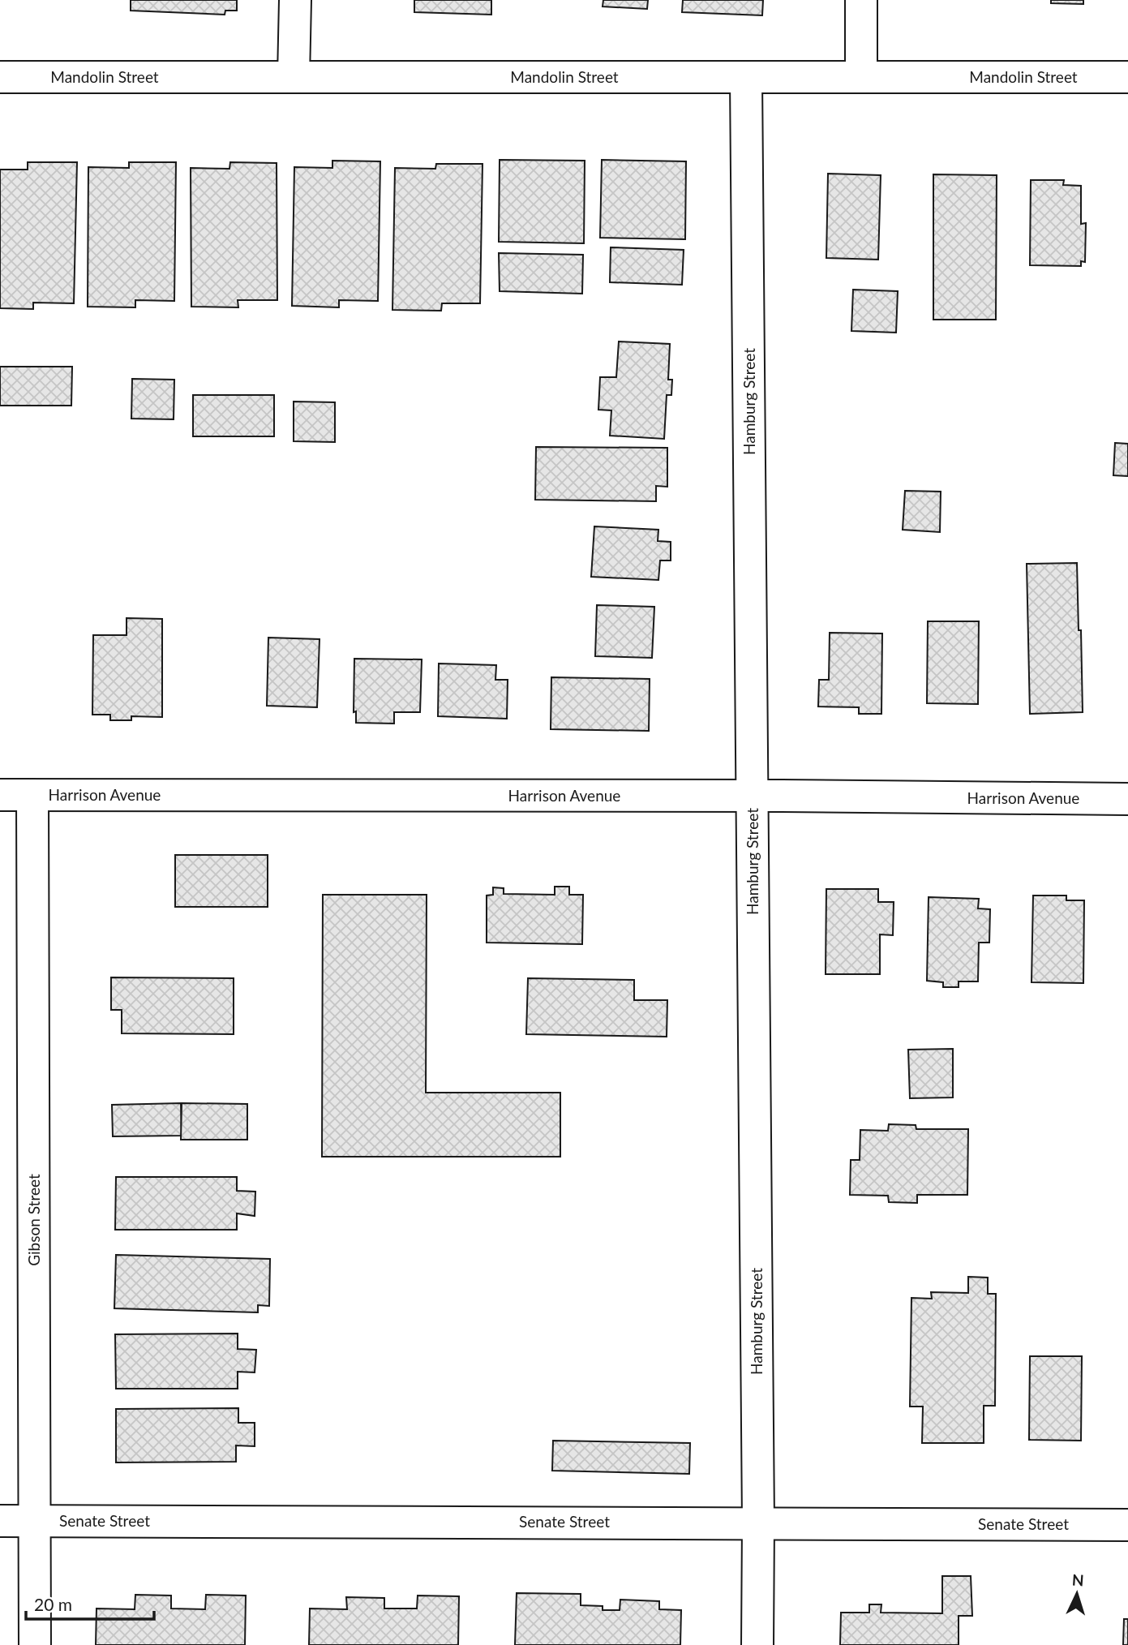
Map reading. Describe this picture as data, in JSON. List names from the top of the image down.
{
  "streets": {
    "street": [
      "Mandolin Street",
      "Hamburg Street",
      "Harrison Avenue",
      "Gibson Street",
      "Senate Street"
    ]
  },
  "crossings": [
    ["Mandolin Street", "Hamburg Street"],
    ["Hamburg Street", "Harrison Avenue"],
    ["Hamburg Street", "Senate Street"],
    ["Harrison Avenue", "Gibson Street"],
    ["Gibson Street", "Senate Street"]
  ],
  "scale_bar": "20 m",
  "north": "top"
}
